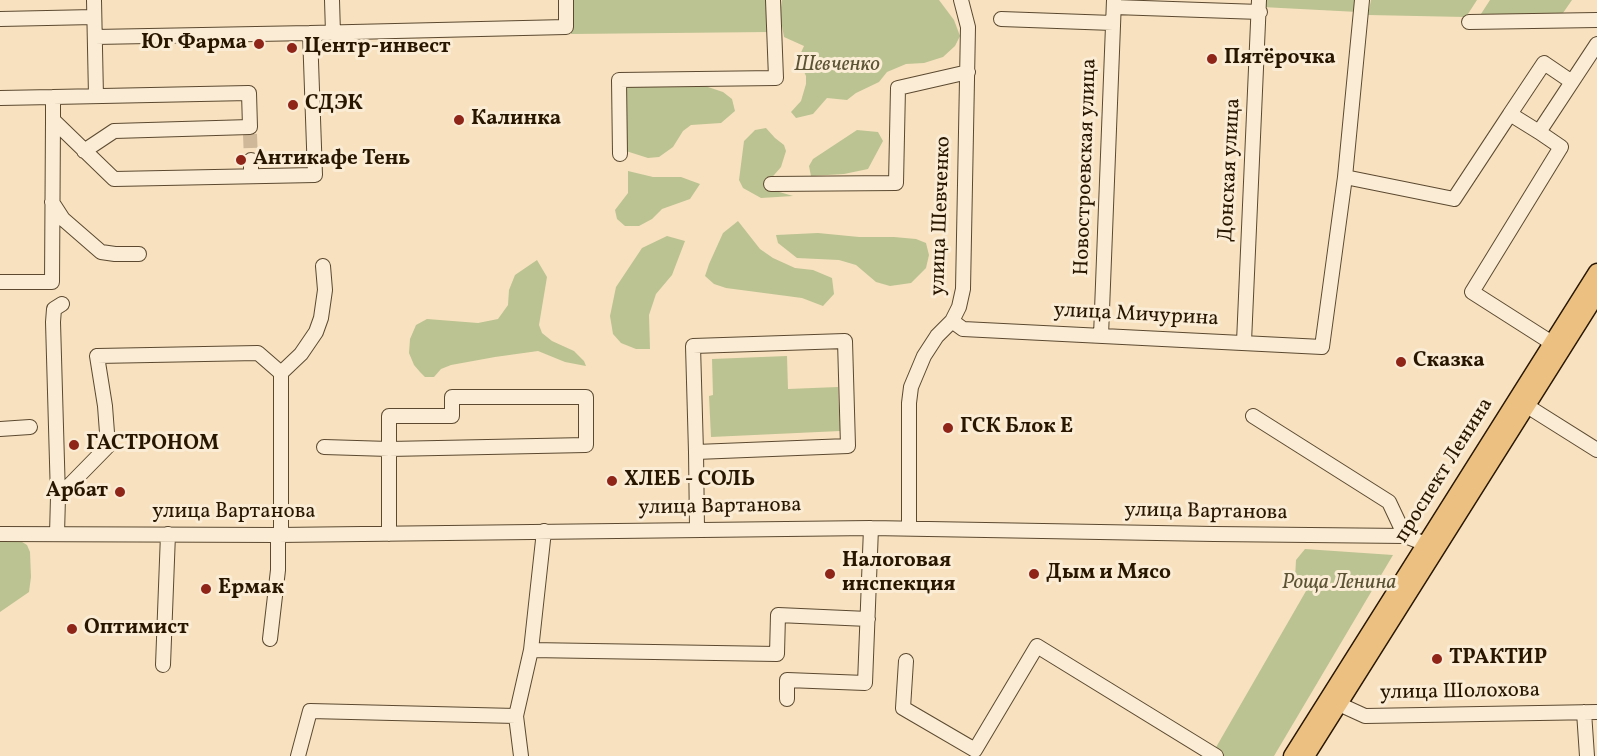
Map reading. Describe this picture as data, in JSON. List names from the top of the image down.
{
  "streets": {
    "main road": ["проспект Ленина"],
    "street": [
      "Новостроевская улица",
      "Донская улица",
      "улица Шевченко",
      "улица Мичурина",
      "улица Вартанова",
      "улица Шолохова"
    ]
  },
  "crossings": [
    ["Новостроевская улица", "улица Мичурина"],
    ["Донская улица", "улица Мичурина"],
    ["улица Шевченко", "улица Мичурина"],
    ["улица Шевченко", "улица Вартанова"],
    ["проспект Ленина", "улица Вартанова"],
    ["проспект Ленина", "улица Шолохова"]
  ],
  "parks": ["Шевченко", "Роща Ленина"],
  "places": [
    "Юг Фарма",
    "Центр-инвест",
    "Пятёрочка",
    "СДЭК",
    "Калинка",
    "Антикафе Тень",
    "Сказка",
    "ГСК Блок Е",
    "ГАСТРОНОМ",
    "ХЛЕБ - СОЛЬ",
    "Арбат",
    "Налоговая инспекция",
    "Дым и Мясо",
    "Ермак",
    "Оптимист",
    "ТРАКТИР"
  ]
}
